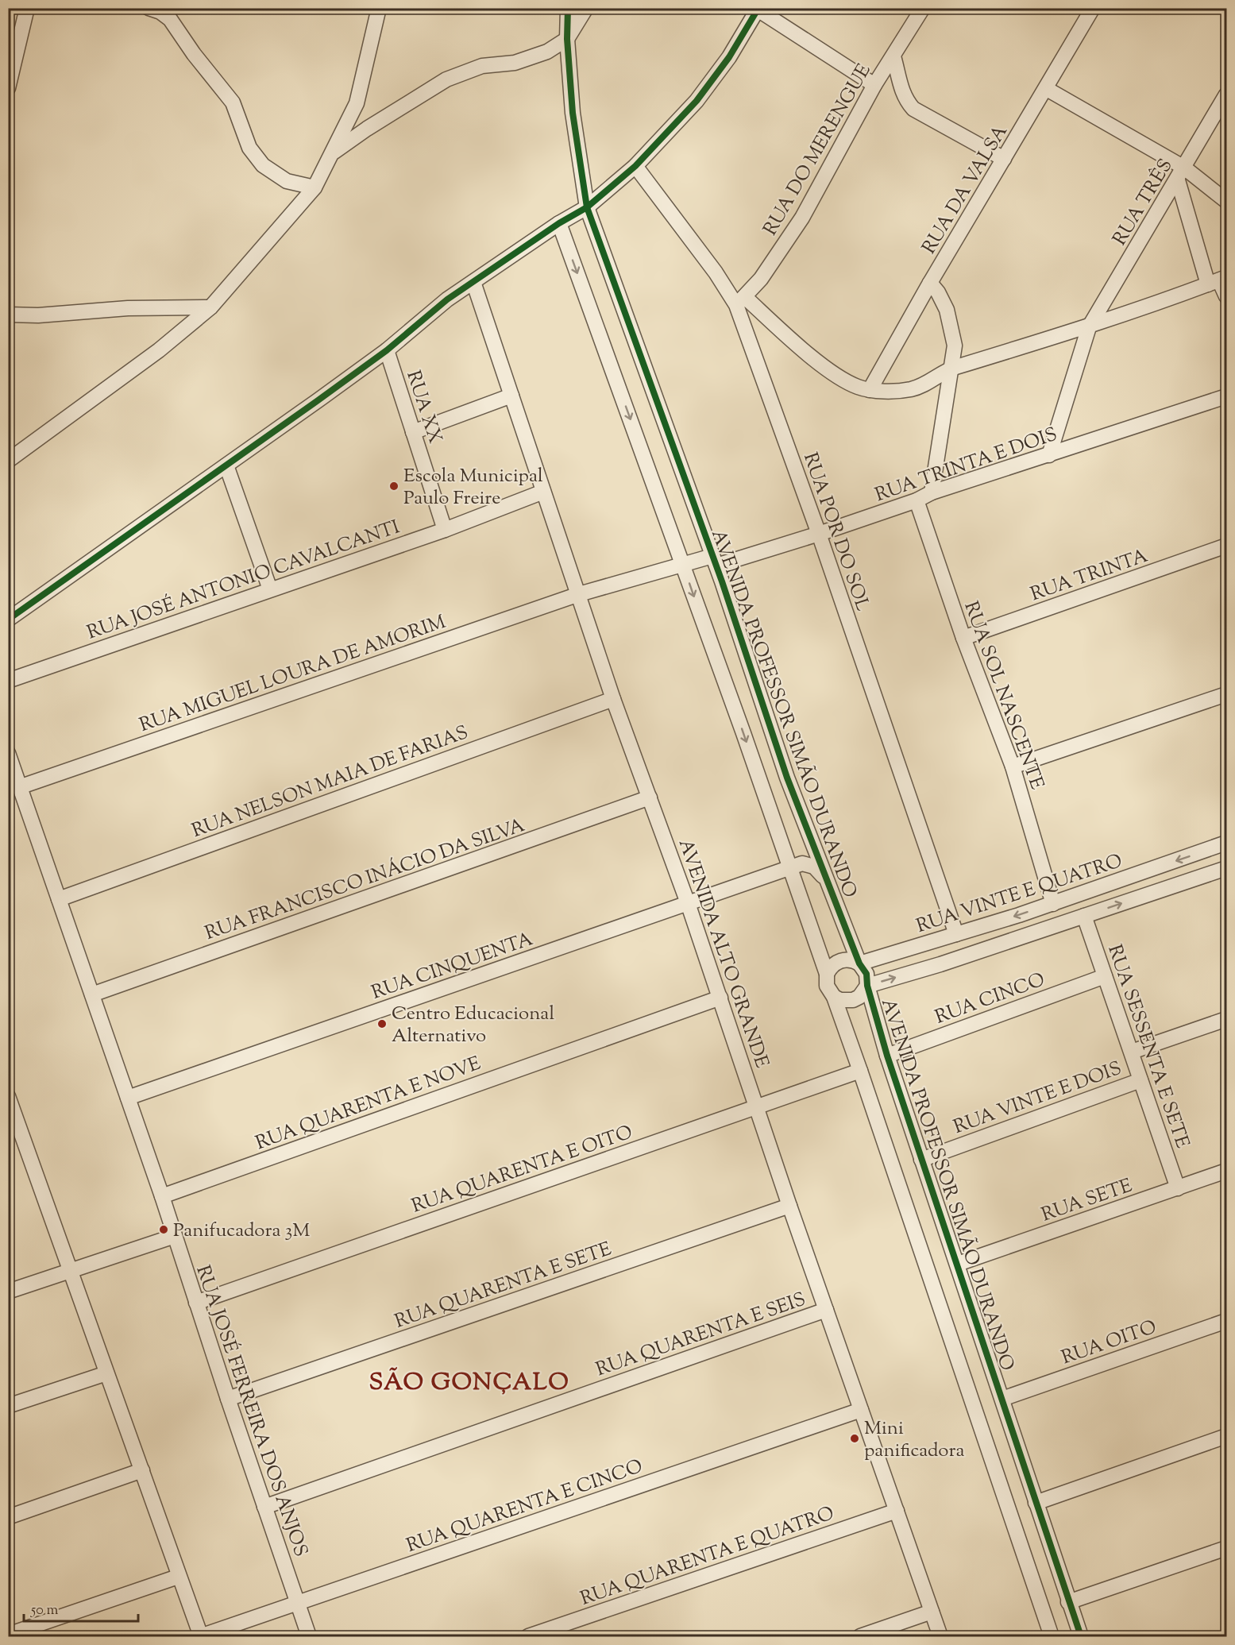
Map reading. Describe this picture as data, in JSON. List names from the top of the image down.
{
  "streets": {
    "street": [
      "RUA DO MERENGUE",
      "RUA DA VALSA",
      "RUA TRÊS",
      "RUA XX",
      "RUA TRINTA E DOIS",
      "RUA POR DO SOL",
      "RUA TRINTA",
      "RUA JOSÉ ANTONIO CAVALCANTI",
      "RUA MIGUEL LOURA DE AMORIM",
      "RUA SOL NASCENTE",
      "AVENIDA PROFESSOR SIMÃO DURANDO",
      "RUA NELSON MAIA DE FARIAS",
      "RUA FRANCISCO INÁCIO DA SILVA",
      "RUA VINTE E QUATRO",
      "AVENIDA ALTO GRANDE",
      "RUA CINQUENTA",
      "RUA CINCO",
      "RUA SESSENTA E SETE",
      "RUA VINTE E DOIS",
      "RUA QUARENTA E NOVE",
      "RUA QUARENTA E OITO",
      "RUA SETE",
      "RUA QUARENTA E SETE",
      "RUA QUARENTA E SEIS",
      "RUA OITO",
      "RUA JOSÉ FERREIRA DOS ANJOS",
      "RUA QUARENTA E CINCO",
      "RUA QUARENTA E QUATRO"
    ]
  },
  "crossings": [
    ["RUA DO MERENGUE", "RUA POR DO SOL"],
    ["RUA TRÊS", "RUA TRINTA E DOIS"],
    ["RUA XX", "RUA JOSÉ ANTONIO CAVALCANTI"],
    ["RUA TRINTA E DOIS", "RUA POR DO SOL"],
    ["RUA TRINTA E DOIS", "RUA MIGUEL LOURA DE AMORIM"],
    ["RUA TRINTA E DOIS", "RUA SOL NASCENTE"],
    ["RUA TRINTA E DOIS", "AVENIDA PROFESSOR SIMÃO DURANDO"],
    ["RUA POR DO SOL", "RUA VINTE E QUATRO"],
    ["RUA TRINTA", "RUA SOL NASCENTE"],
    ["RUA JOSÉ ANTONIO CAVALCANTI", "AVENIDA ALTO GRANDE"],
    ["RUA MIGUEL LOURA DE AMORIM", "AVENIDA ALTO GRANDE"],
    ["RUA MIGUEL LOURA DE AMORIM", "RUA JOSÉ FERREIRA DOS ANJOS"],
    ["RUA SOL NASCENTE", "RUA VINTE E QUATRO"],
    ["AVENIDA PROFESSOR SIMÃO DURANDO", "RUA VINTE E QUATRO"],
    ["AVENIDA PROFESSOR SIMÃO DURANDO", "RUA CINQUENTA"],
    ["AVENIDA PROFESSOR SIMÃO DURANDO", "RUA CINCO"],
    ["AVENIDA PROFESSOR SIMÃO DURANDO", "RUA VINTE E DOIS"],
    ["AVENIDA PROFESSOR SIMÃO DURANDO", "RUA SETE"],
    ["AVENIDA PROFESSOR SIMÃO DURANDO", "RUA OITO"],
    ["RUA NELSON MAIA DE FARIAS", "AVENIDA ALTO GRANDE"],
    ["RUA NELSON MAIA DE FARIAS", "RUA JOSÉ FERREIRA DOS ANJOS"],
    ["RUA FRANCISCO INÁCIO DA SILVA", "AVENIDA ALTO GRANDE"],
    ["RUA FRANCISCO INÁCIO DA SILVA", "RUA JOSÉ FERREIRA DOS ANJOS"],
    ["AVENIDA ALTO GRANDE", "RUA CINQUENTA"],
    ["AVENIDA ALTO GRANDE", "RUA QUARENTA E NOVE"],
    ["AVENIDA ALTO GRANDE", "RUA QUARENTA E OITO"],
    ["AVENIDA ALTO GRANDE", "RUA QUARENTA E SETE"],
    ["AVENIDA ALTO GRANDE", "RUA QUARENTA E SEIS"],
    ["AVENIDA ALTO GRANDE", "RUA QUARENTA E CINCO"],
    ["AVENIDA ALTO GRANDE", "RUA QUARENTA E QUATRO"],
    ["RUA CINQUENTA", "RUA JOSÉ FERREIRA DOS ANJOS"],
    ["RUA CINCO", "RUA SESSENTA E SETE"],
    ["RUA SESSENTA E SETE", "RUA VINTE E DOIS"],
    ["RUA SESSENTA E SETE", "RUA SETE"],
    ["RUA QUARENTA E NOVE", "RUA JOSÉ FERREIRA DOS ANJOS"],
    ["RUA QUARENTA E OITO", "RUA JOSÉ FERREIRA DOS ANJOS"],
    ["RUA QUARENTA E SETE", "RUA JOSÉ FERREIRA DOS ANJOS"],
    ["RUA QUARENTA E SEIS", "RUA JOSÉ FERREIRA DOS ANJOS"],
    ["RUA JOSÉ FERREIRA DOS ANJOS", "RUA QUARENTA E CINCO"]
  ],
  "districts": ["SÃO GONÇALO"],
  "places": [
    "Escola Municipal Paulo Freire",
    "Centro Educacional Alternativo",
    "Panifucadora 3M",
    "Mini panificadora"
  ],
  "scale_bar": "50 m"
}
